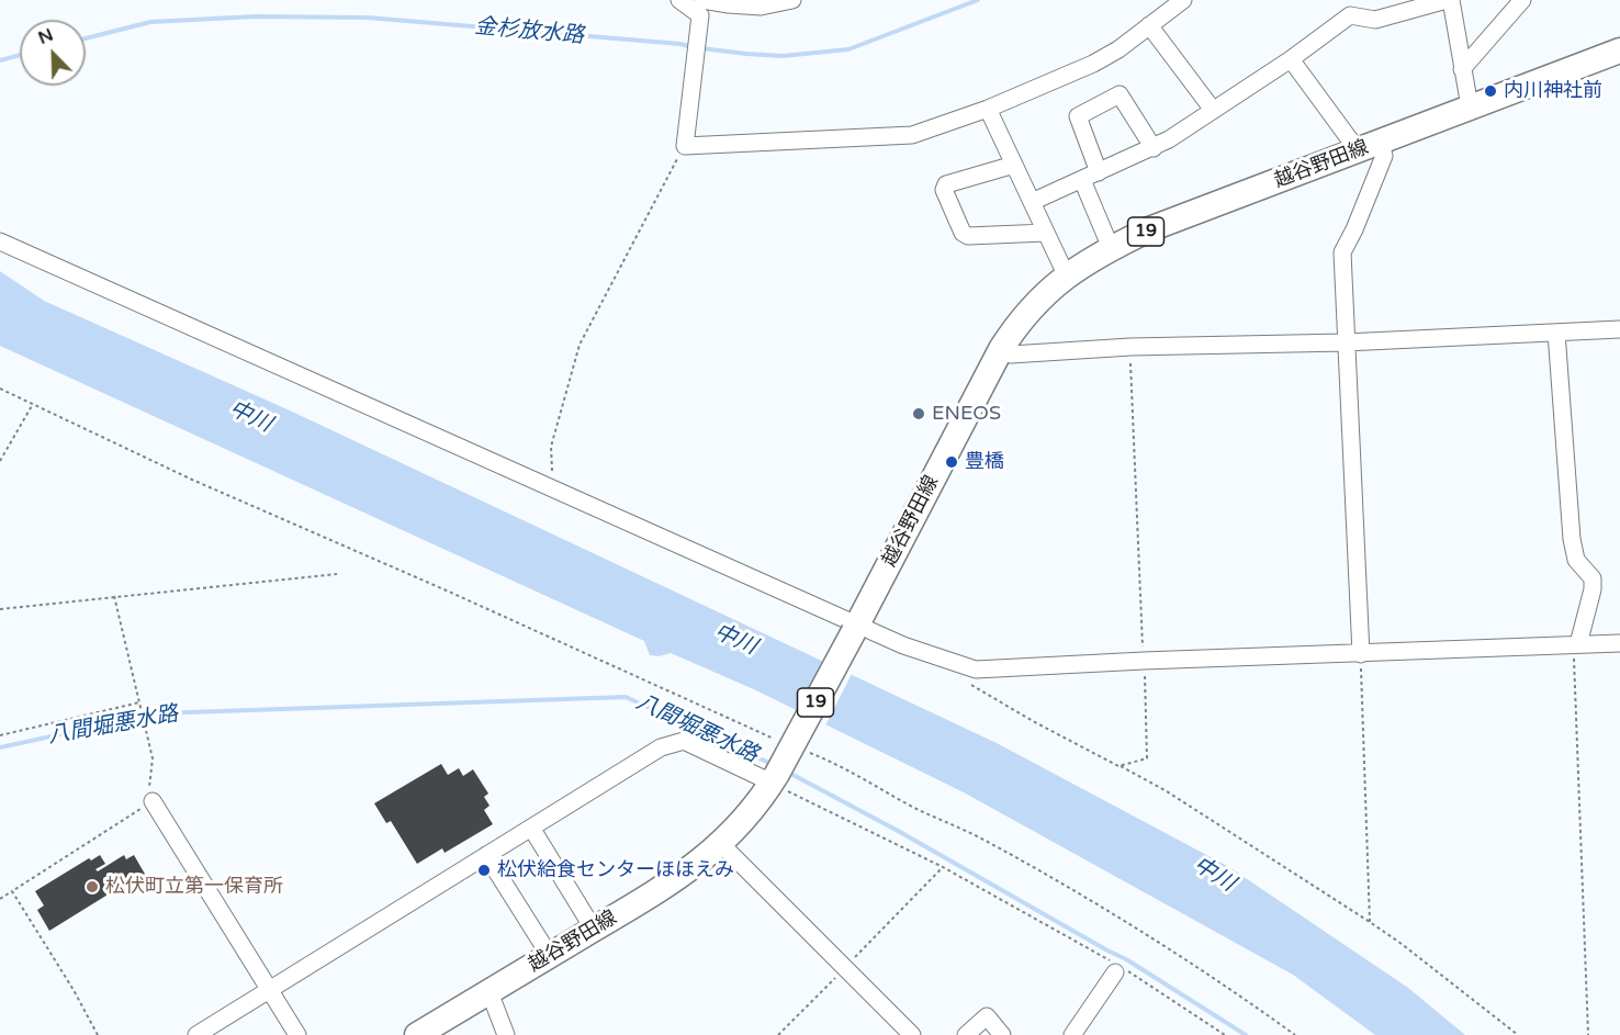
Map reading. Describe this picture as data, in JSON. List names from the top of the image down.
{
  "streets": {
    "main road": ["越谷野田線", "19"]
  },
  "water": ["金杉放水路", "中川", "八間堀悪水路"],
  "places": [
    "内川神社前",
    "ENEOS",
    "豊橋",
    "松伏給食センターほほえみ",
    "松伏町立第一保育所"
  ],
  "north": "top left"
}
